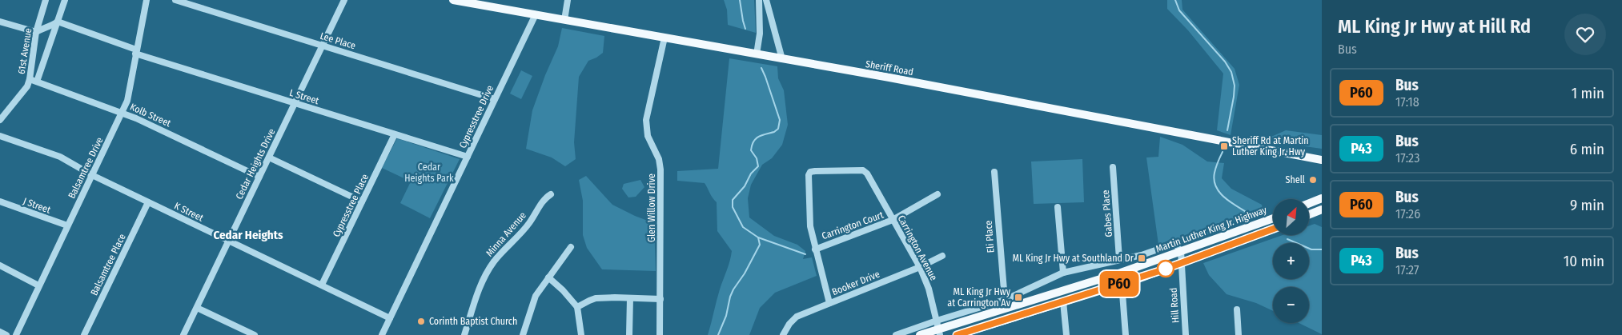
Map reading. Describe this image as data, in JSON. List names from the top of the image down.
{
  "streets": {
    "main road": ["Sheriff Road", "Martin Luther King Jr. Highway"],
    "street": [
      "Lee Place",
      "61st Avenue",
      "L Street",
      "Kolb Street",
      "Cypresstree Drive",
      "Cedar Heights Drive",
      "Balsamtree Drive",
      "J Street",
      "Cypresstree Place",
      "Glen Willow Drive",
      "K Street",
      "Gabes Place",
      "Carrington Court",
      "Minna Avenue",
      "Eli Place",
      "Carrington Avenue",
      "Balsamtree Place",
      "Booker Drive",
      "Hill Road"
    ]
  },
  "crossings": [
    ["Lee Place", "Cypresstree Drive"],
    ["Lee Place", "Cedar Heights Drive"],
    ["61st Avenue", "L Street"],
    ["61st Avenue", "Kolb Street"],
    ["Sheriff Road", "Cypresstree Drive"],
    ["Sheriff Road", "Glen Willow Drive"],
    ["L Street", "Cypresstree Drive"],
    ["L Street", "Cedar Heights Drive"],
    ["L Street", "Balsamtree Drive"],
    ["L Street", "Cypresstree Place"],
    ["Kolb Street", "Cedar Heights Drive"],
    ["Kolb Street", "Balsamtree Drive"],
    ["Cypresstree Drive", "K Street"],
    ["Cedar Heights Drive", "K Street"],
    ["Balsamtree Drive", "J Street"],
    ["Balsamtree Drive", "K Street"],
    ["Cypresstree Place", "K Street"],
    ["K Street", "Balsamtree Place"],
    ["Carrington Court", "Carrington Avenue"],
    ["Martin Luther King Jr. Highway", "Carrington Avenue"],
    ["Martin Luther King Jr. Highway", "Hill Road"],
    ["Carrington Avenue", "Booker Drive"]
  ],
  "districts": ["Cedar Heights"],
  "parks": ["Cedar Heights Park"],
  "places": {
    "transit": ["Sheriff Rd at Martin Luther King Jr. Hwy", "ML King Jr Hwy at Southland Dr", "ML King Jr Hwy at Carrington Av"],
    "other": ["Shell", "Corinth Baptist Church"]
  },
  "lines": ["bus line P60"],
  "north": "top right",
  "page": {
    "on_map": "P60",
    "heading": ["ML King Jr Hwy at Hill Rd", "Bus"],
    "list": [
      {
        "mark": "P60",
        "name": "Bus",
        "note": "17:18",
        "value": "1 min"
      },
      {
        "mark": "P43",
        "name": "Bus",
        "note": "17:23",
        "value": "6 min"
      },
      {
        "mark": "P60",
        "name": "Bus",
        "note": "17:26",
        "value": "9 min"
      },
      {
        "mark": "P43",
        "name": "Bus",
        "note": "17:27",
        "value": "10 min"
      }
    ],
    "map_buttons": ["+", "−"]
  }
}
